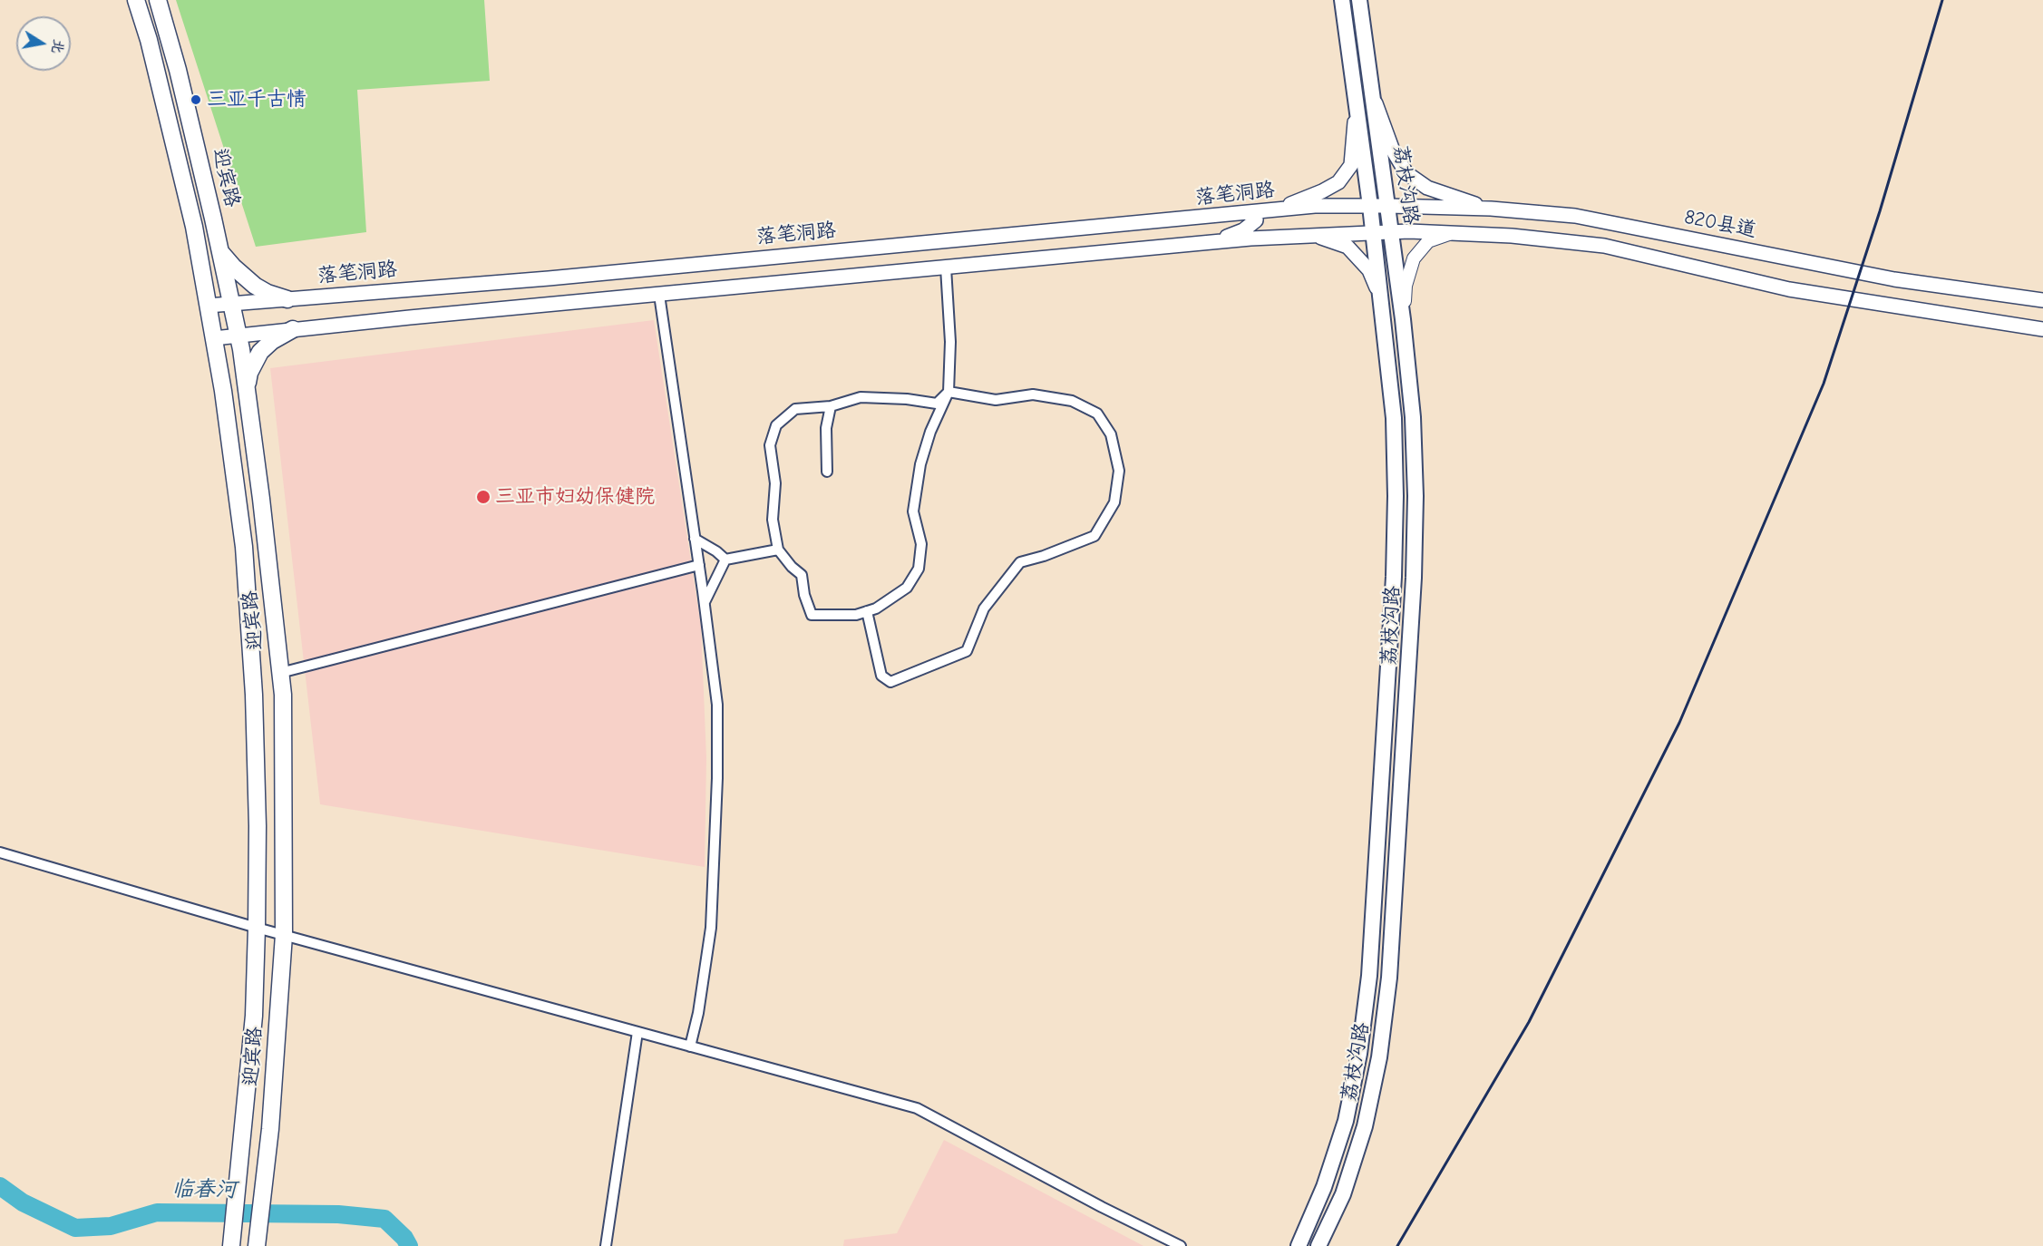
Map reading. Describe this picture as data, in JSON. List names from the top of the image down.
{
  "streets": {
    "highway": ["迎宾路"],
    "main road": ["荔枝沟路", "落笔洞路", "820县道"]
  },
  "crossings": [
    ["迎宾路", "落笔洞路"],
    ["荔枝沟路", "落笔洞路"],
    ["荔枝沟路", "820县道"],
    ["落笔洞路", "820县道"]
  ],
  "water": ["临春河"],
  "places": ["三亚千古情", "三亚市妇幼保健院"],
  "north": "right"
}
